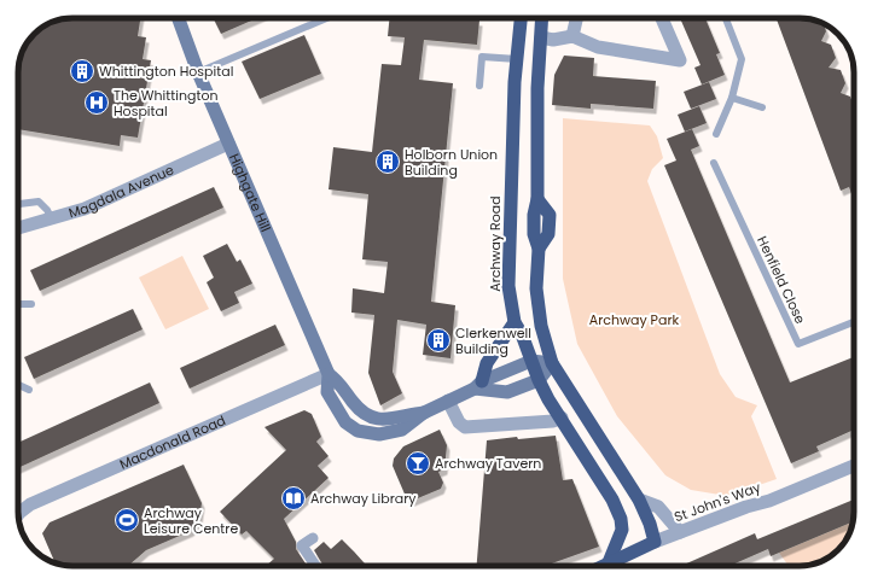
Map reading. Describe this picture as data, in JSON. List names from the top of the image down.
{
  "streets": {
    "highway": ["Archway Road", "St John's Way"],
    "main road": ["Highgate Hill"],
    "street": ["Magdala Avenue", "Macdonald Road"],
    "lane": ["Henfield Close"]
  },
  "crossings": [
    ["Magdala Avenue", "Highgate Hill"],
    ["Highgate Hill", "Macdonald Road"],
    ["Archway Road", "St John's Way"]
  ],
  "parks": ["Archway Park"],
  "places": {
    "building": ["Whittington Hospital", "Holborn Union Building", "Clerkenwell Building"],
    "hospital": ["The Whittington Hospital"],
    "bar": ["Archway Tavern"],
    "library": ["Archway Library"],
    "sports": ["Archway Leisure Centre"]
  }
}
